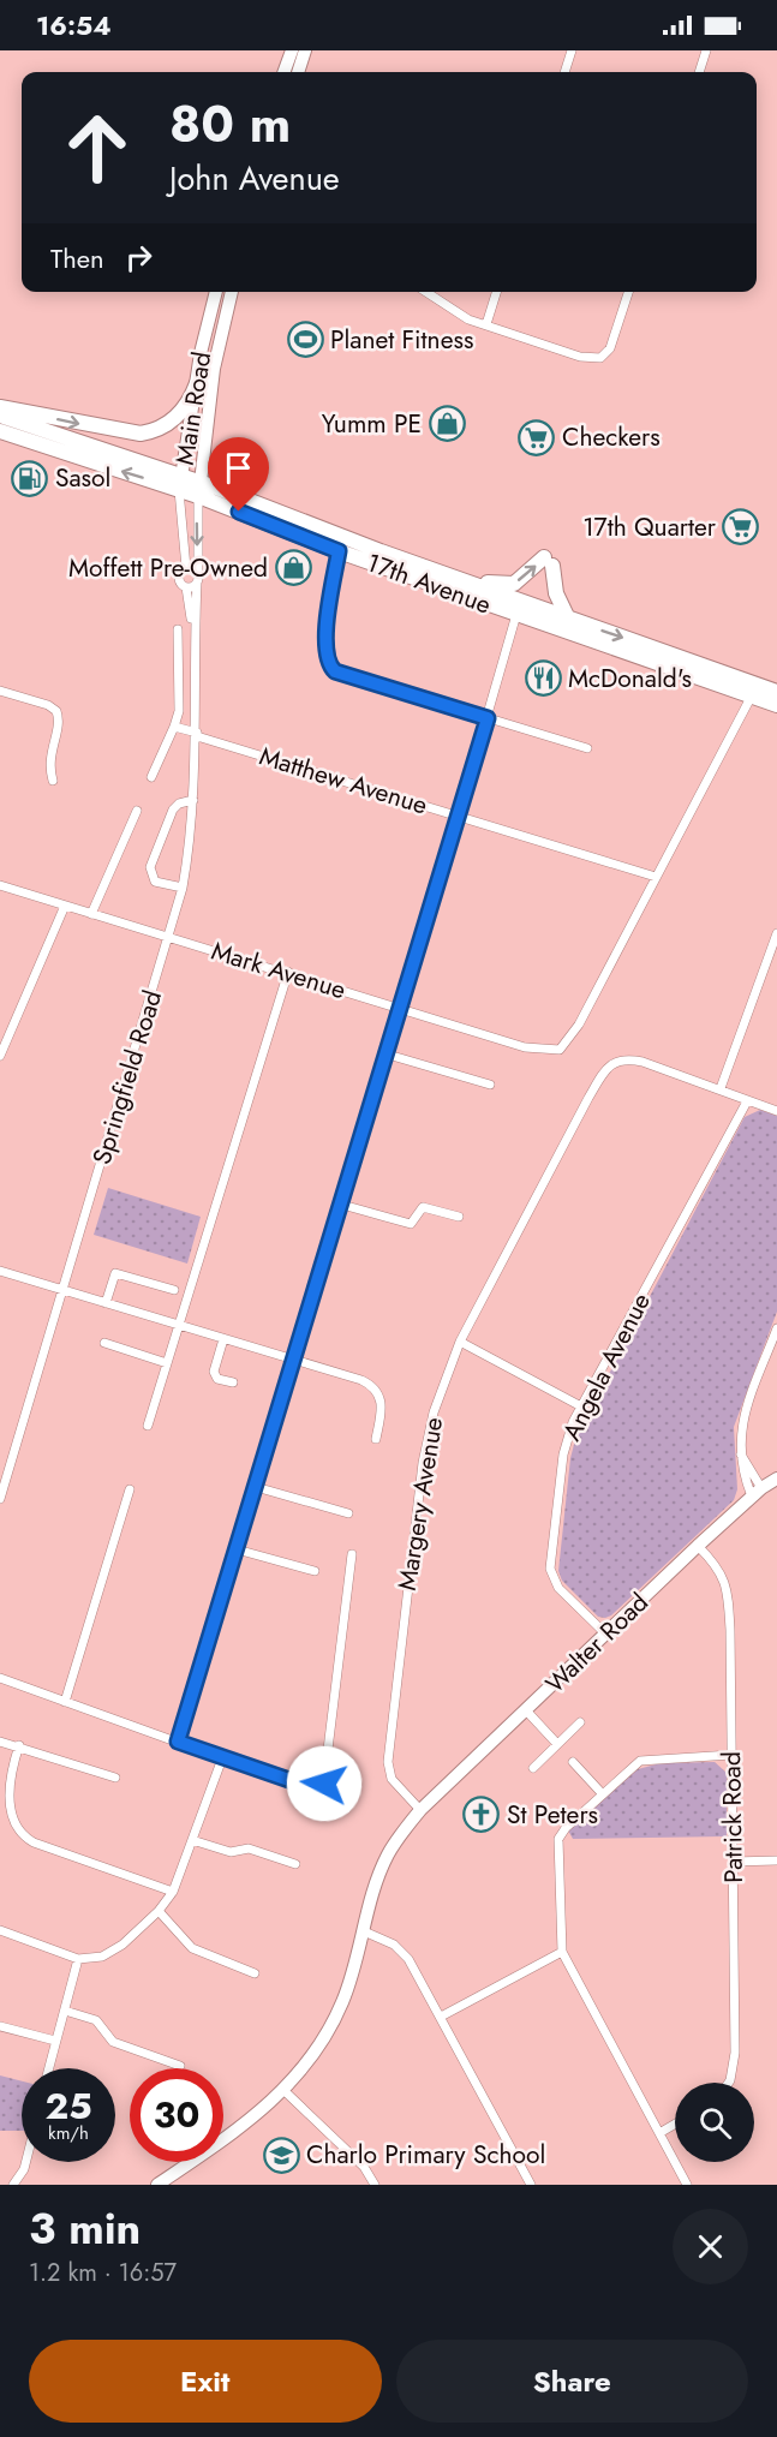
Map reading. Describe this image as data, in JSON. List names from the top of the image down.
{
  "streets": {
    "main road": ["17th Avenue"],
    "street": [
      "Main Road",
      "Matthew Avenue",
      "Mark Avenue",
      "Springfield Road",
      "Angela Avenue",
      "Margery Avenue",
      "Walter Road",
      "Patrick Road"
    ]
  },
  "crossings": [
    ["Main Road", "17th Avenue"],
    ["Main Road", "Springfield Road"],
    ["17th Avenue", "Springfield Road"],
    ["Matthew Avenue", "Mark Avenue"],
    ["Matthew Avenue", "Springfield Road"],
    ["Mark Avenue", "Springfield Road"],
    ["Angela Avenue", "Walter Road"],
    ["Margery Avenue", "Walter Road"],
    ["Walter Road", "Patrick Road"]
  ],
  "places": {
    "sports": ["Planet Fitness"],
    "shop": ["Yumm PE", "Moffett Pre-Owned"],
    "supermarket": ["Checkers", "17th Quarter"],
    "fuel station": ["Sasol"],
    "restaurant": ["McDonald's"],
    "church": ["St Peters"],
    "school or university": ["Charlo Primary School"]
  },
  "page": {
    "status": "16:54",
    "turn": ["80 m", "John Avenue"],
    "then": "Then",
    "speed": "25 km/h",
    "limit": "30",
    "heading": ["3 min", "1.2 km · 16:57"],
    "buttons": ["Exit", "Share"]
  }
}
